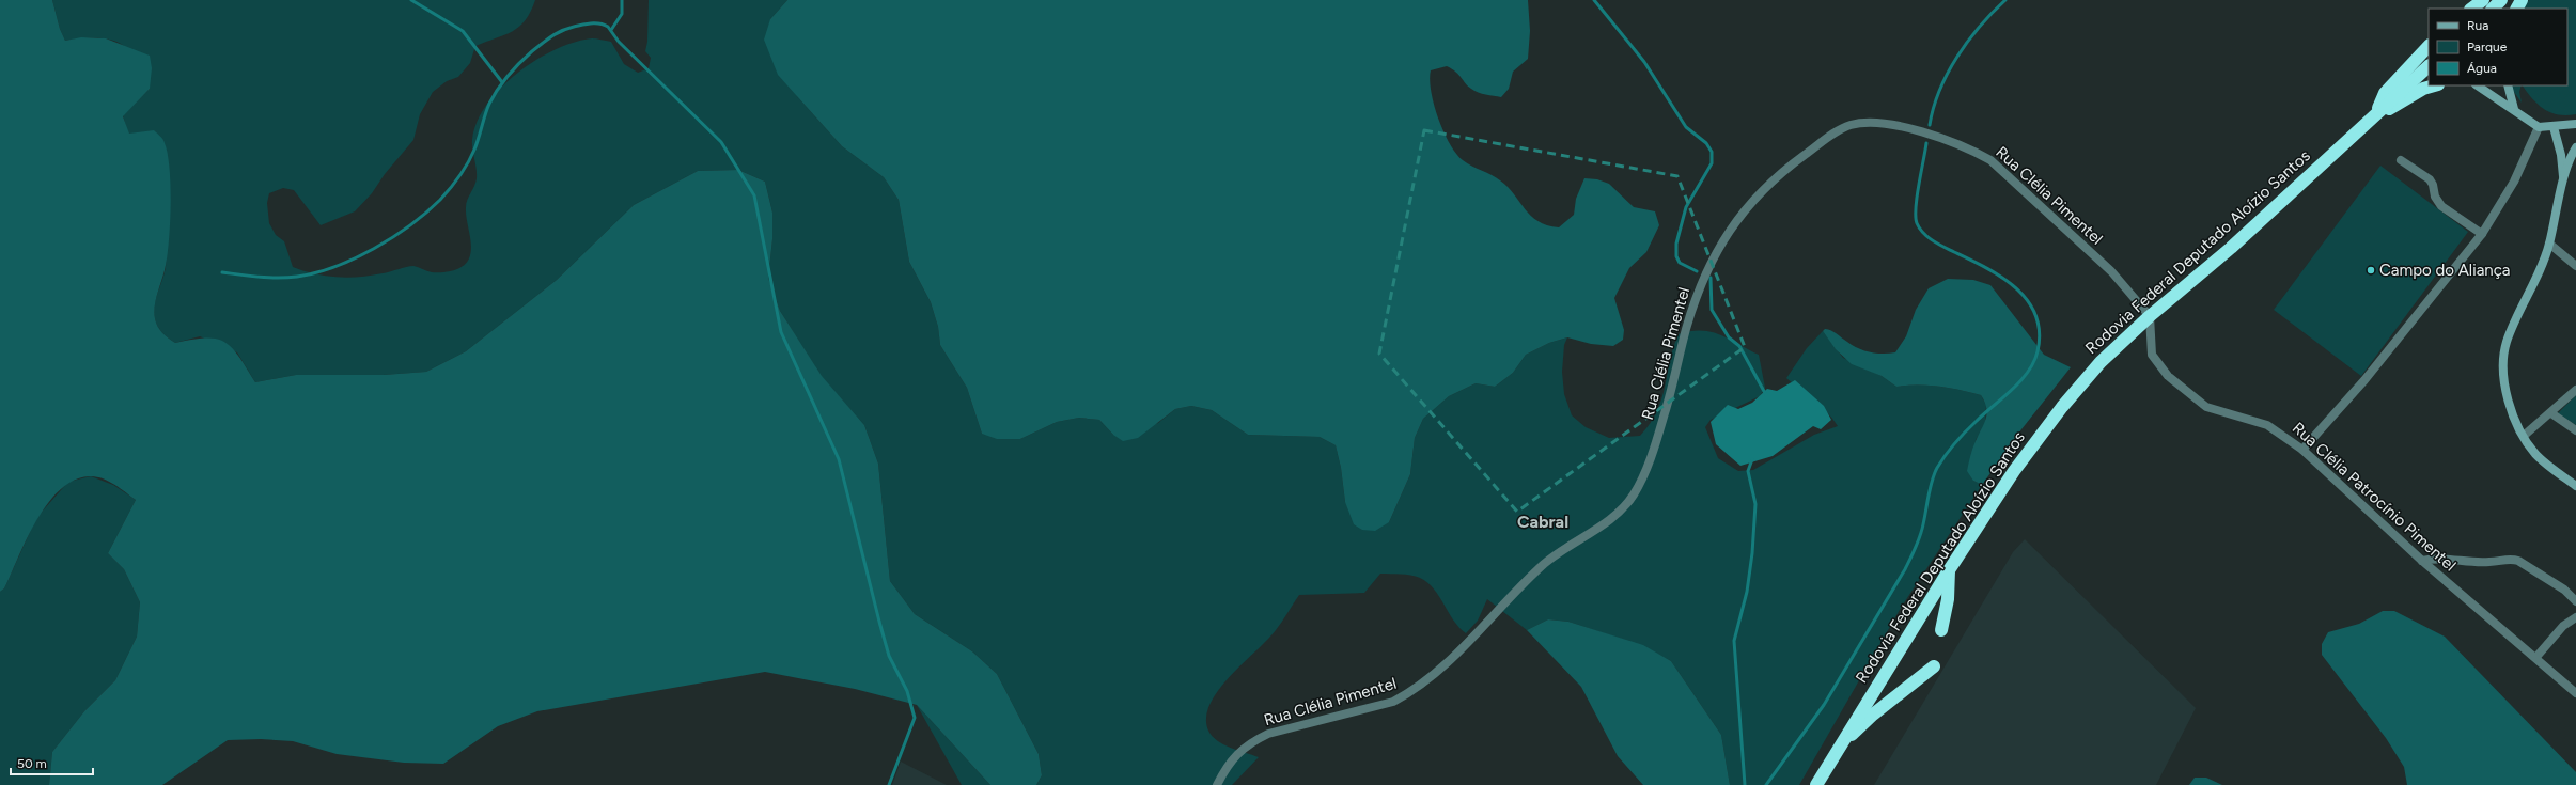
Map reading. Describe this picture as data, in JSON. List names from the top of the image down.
{
  "streets": {
    "highway": ["Rodovia Federal Deputado Aloízio Santos"],
    "street": ["Rua Clélia Pimentel", "Rua Clélia Patrocínio Pimentel"]
  },
  "crossings": [
    ["Rua Clélia Pimentel", "Rodovia Federal Deputado Aloízio Santos"],
    ["Rua Clélia Pimentel", "Rua Clélia Patrocínio Pimentel"],
    ["Rodovia Federal Deputado Aloízio Santos", "Rua Clélia Patrocínio Pimentel"]
  ],
  "districts": ["Cabral"],
  "places": ["Campo do Aliança"],
  "legend": ["Rua", "Parque", "Água"],
  "scale_bar": "50 m"
}
